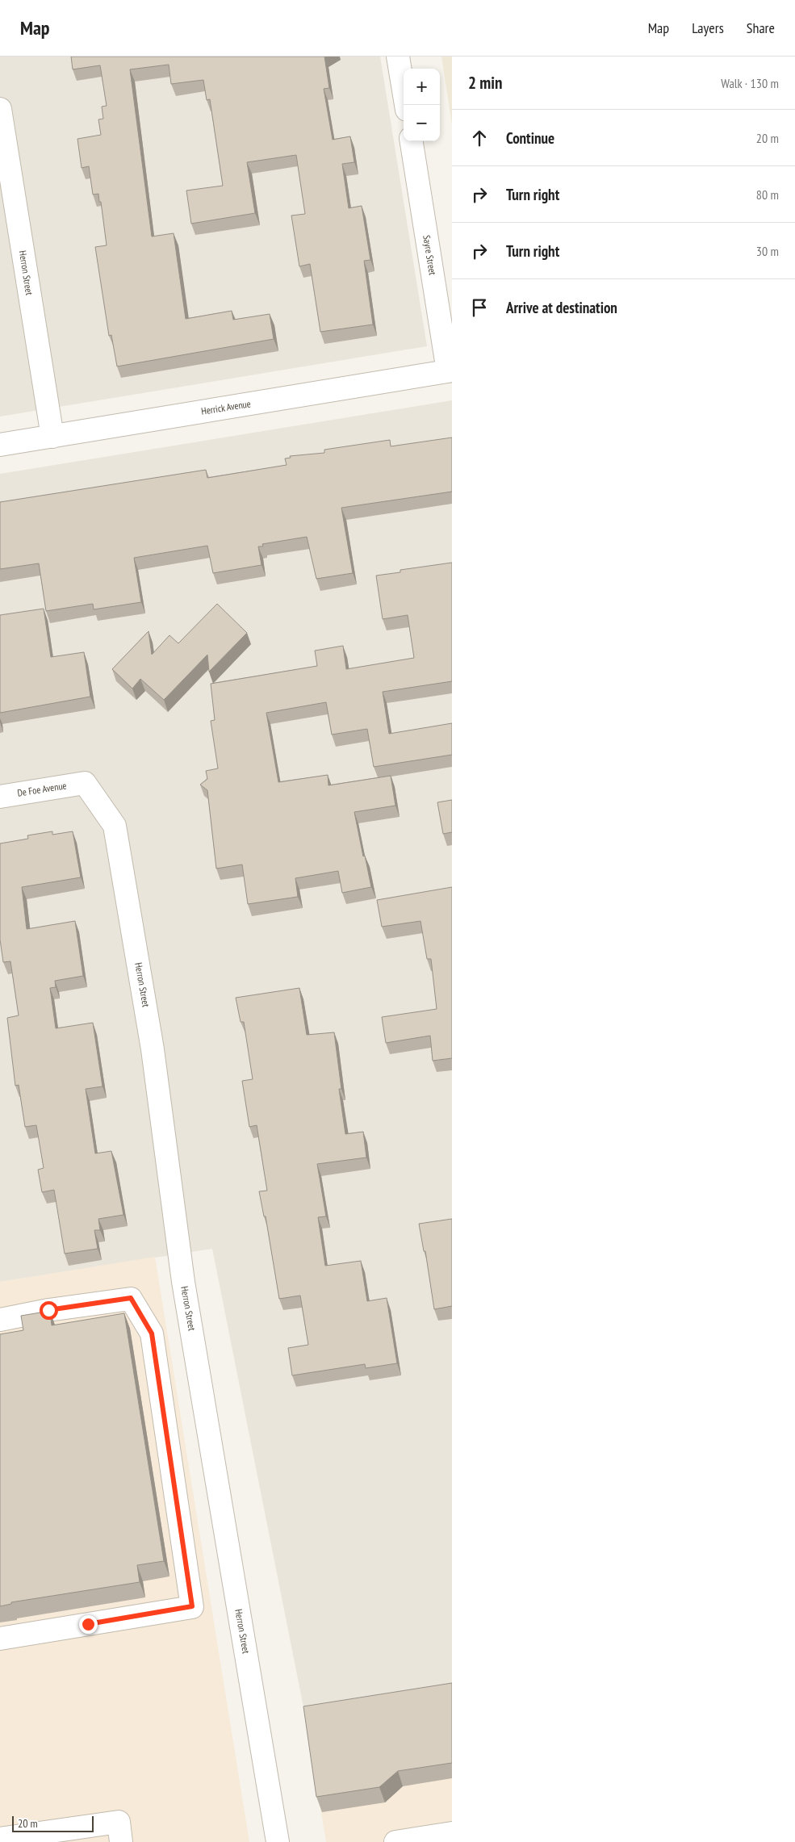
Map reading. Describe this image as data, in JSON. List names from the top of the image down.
{
  "streets": {
    "street": [
      "Sayre Street",
      "Herron Street",
      "Herrick Avenue",
      "De Foe Avenue"
    ]
  },
  "crossings": [
    ["Sayre Street", "Herrick Avenue"],
    ["Herron Street", "Herrick Avenue"],
    ["Herron Street", "De Foe Avenue"]
  ],
  "scale_bar": "20 m",
  "page": {
    "header": "Map",
    "nav": ["Map", "Layers", "Share"],
    "heading": ["2 min", "Walk · 130 m"],
    "map_buttons": ["+", "−"],
    "list": [
      ["Continue", "20 m"],
      ["Turn right", "80 m"],
      ["Turn right", "30 m"],
      "Arrive at destination"
    ],
    "scale": "20 m"
  }
}
